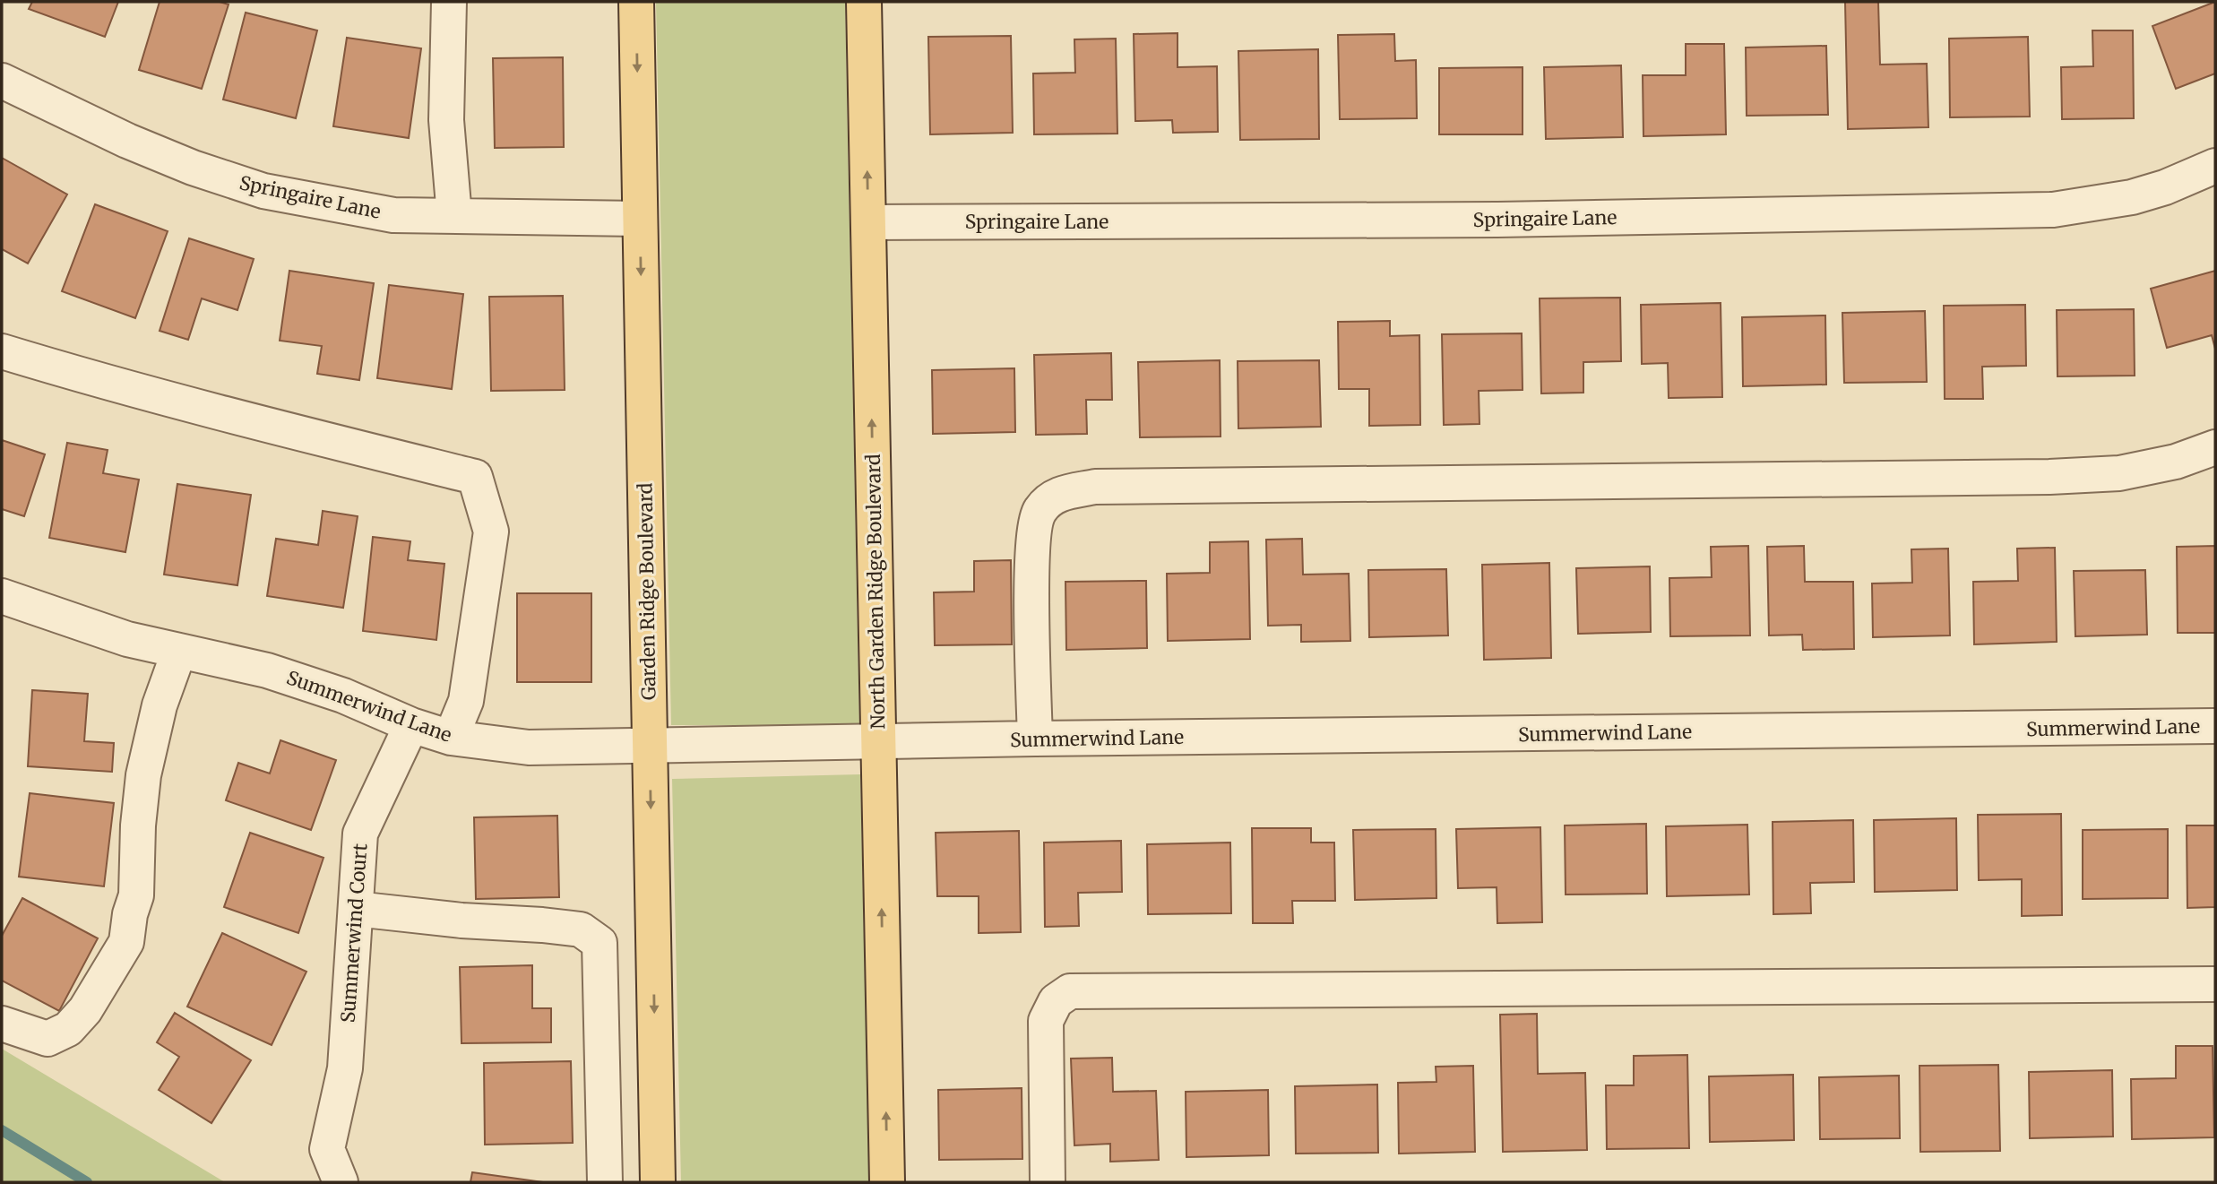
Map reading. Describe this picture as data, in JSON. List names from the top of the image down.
{
  "streets": {
    "main road": ["Garden Ridge Boulevard", "North Garden Ridge Boulevard"],
    "street": ["Springaire Lane", "Summerwind Lane", "Summerwind Court"]
  },
  "crossings": [
    ["Springaire Lane", "Garden Ridge Boulevard"],
    ["Springaire Lane", "North Garden Ridge Boulevard"],
    ["Garden Ridge Boulevard", "Summerwind Lane"],
    ["North Garden Ridge Boulevard", "Summerwind Lane"],
    ["Summerwind Lane", "Summerwind Court"]
  ],
  "one_way": ["Garden Ridge Boulevard", "North Garden Ridge Boulevard"]
}
